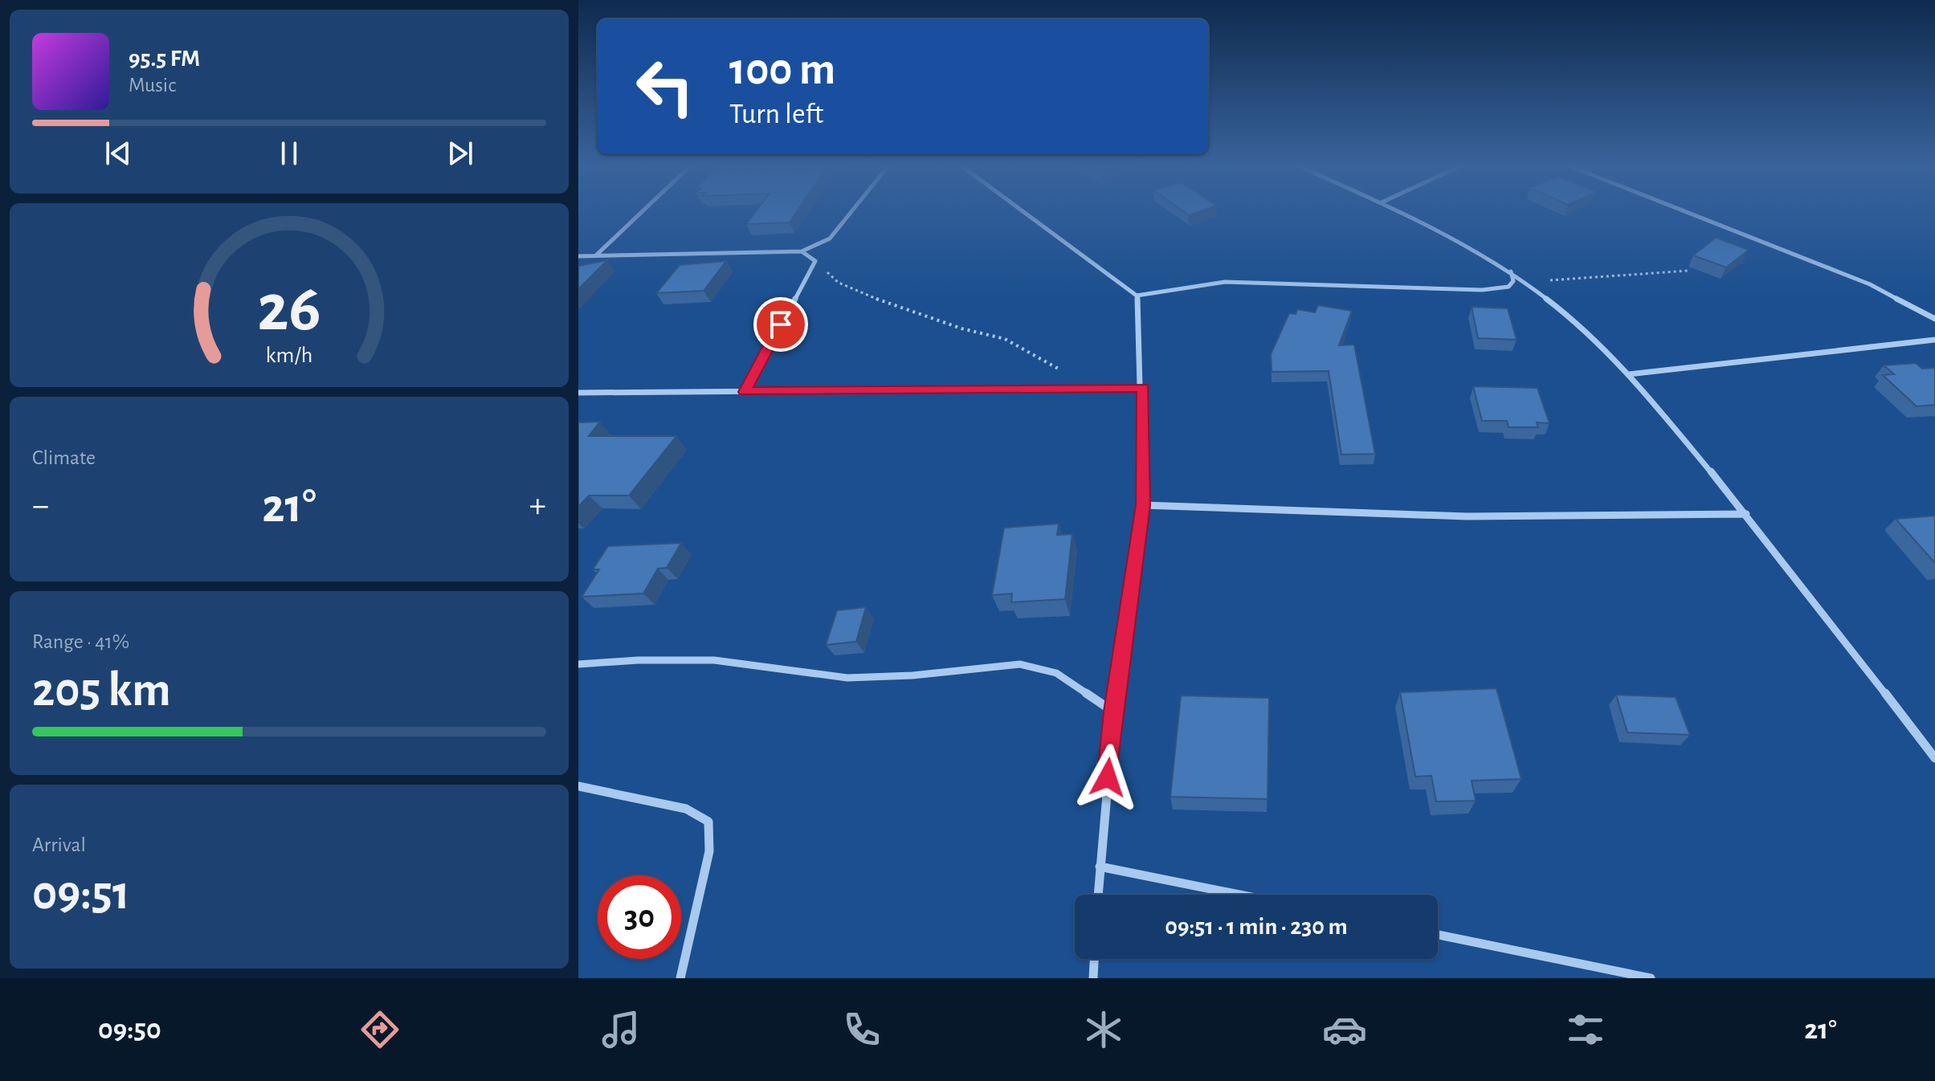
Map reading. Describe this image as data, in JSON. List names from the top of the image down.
{
  "page": {
    "turn": ["100 m", "Turn left"],
    "song": ["95.5 FM", "Music"],
    "tile": [
      "Climate",
      ["Range · 41%", "205 km"],
      ["Arrival", "09:51"]
    ],
    "heat": ["−", "21°", "+"],
    "limit": "30",
    "trip": "09:51 · 1 min · 230 m",
    "tabs": ["09:50", "21°"],
    "gauge": ["26", "km/h"]
  }
}
